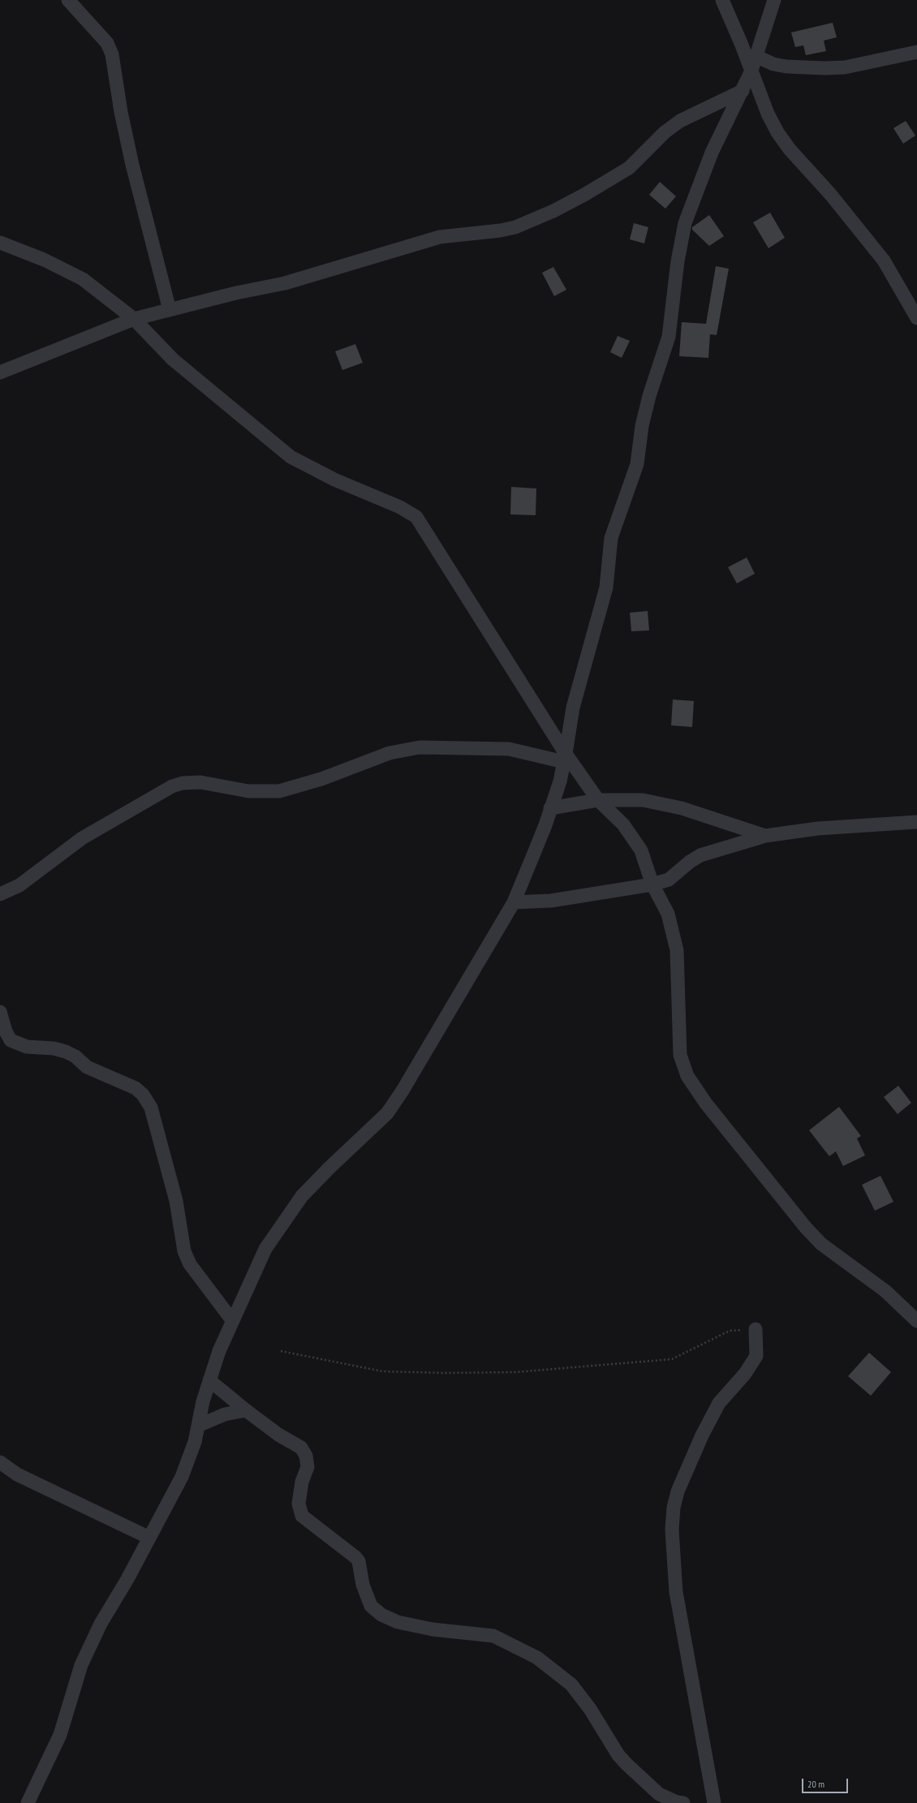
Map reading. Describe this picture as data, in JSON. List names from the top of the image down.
{
  "scale_bar": "20 m"
}
